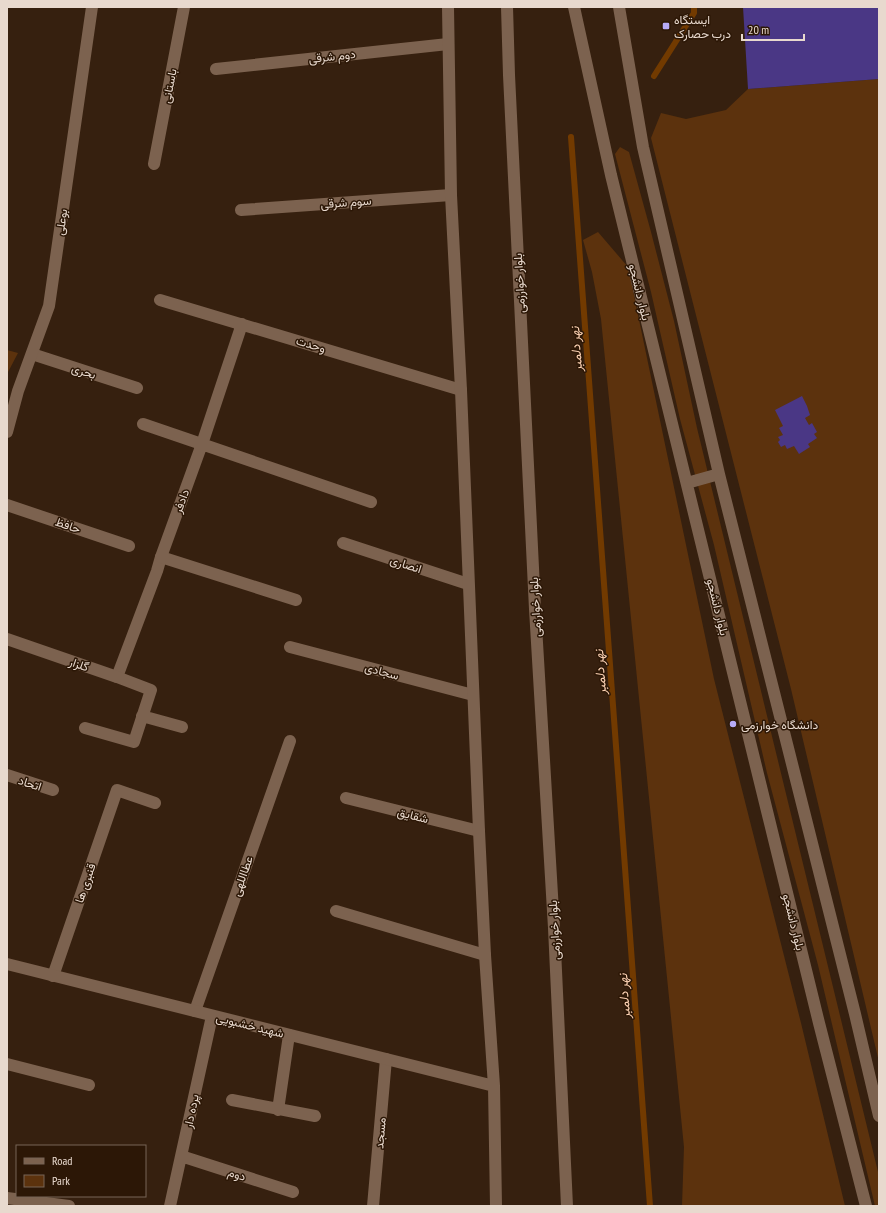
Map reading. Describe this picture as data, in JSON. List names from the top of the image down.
{
  "streets": {
    "street": [
      "دوم شرقی",
      "باستانی",
      "سوم شرقی",
      "بوعلی",
      "بلوار خوارزمی",
      "بلوار دانشجو",
      "وحدت",
      "بحری",
      "دادفر",
      "حافظ",
      "انصاری",
      "گلزار",
      "سجادی",
      "اتحاد",
      "شقایق",
      "عطااللهی",
      "قنبری ها",
      "شهید خشبویی",
      "پرده دار",
      "مسجد",
      "دوم"
    ]
  },
  "crossings": [
    ["بوعلی", "بحری"],
    ["وحدت", "دادفر"],
    ["دادفر", "گلزار"],
    ["عطااللهی", "شهید خشبویی"],
    ["قنبری ها", "شهید خشبویی"],
    ["شهید خشبویی", "پرده دار"],
    ["شهید خشبویی", "مسجد"],
    ["پرده دار", "دوم"]
  ],
  "water": ["نهر دلمبر"],
  "places": {
    "transit": ["ایستگاه درب حصارک"],
    "other": ["دانشگاه خوارزمی"]
  },
  "legend": ["Road", "Park"],
  "scale_bar": "20 m"
}
